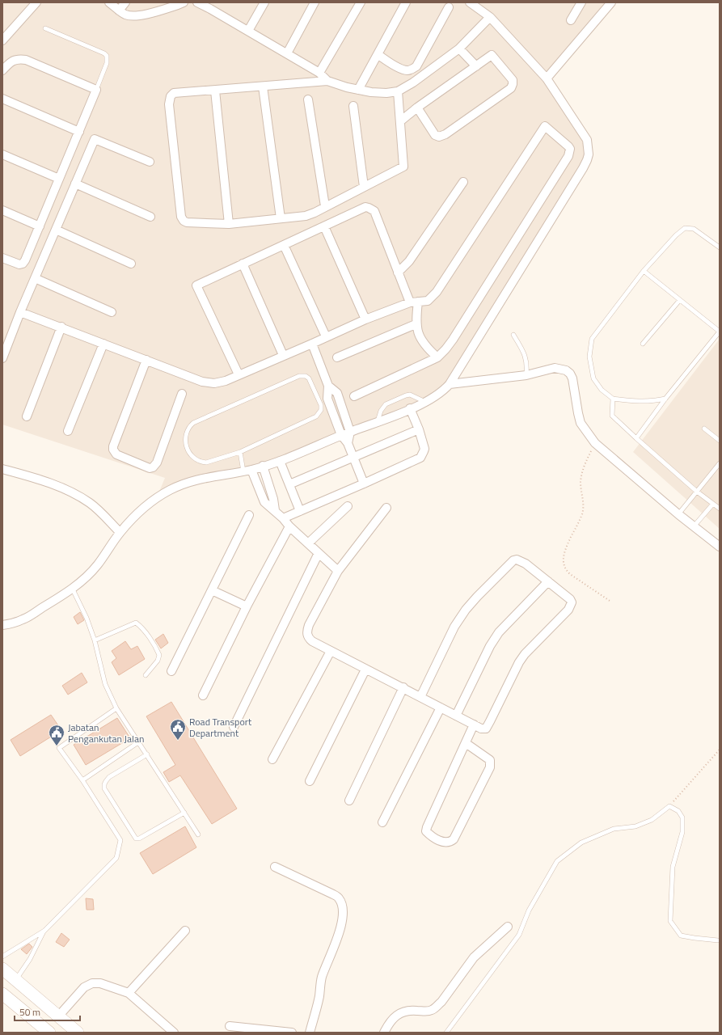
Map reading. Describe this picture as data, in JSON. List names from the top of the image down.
{
  "places": {
    "public building": ["Road Transport Department", "Jabatan Pengankutan Jalan"]
  },
  "scale_bar": "50 m"
}
